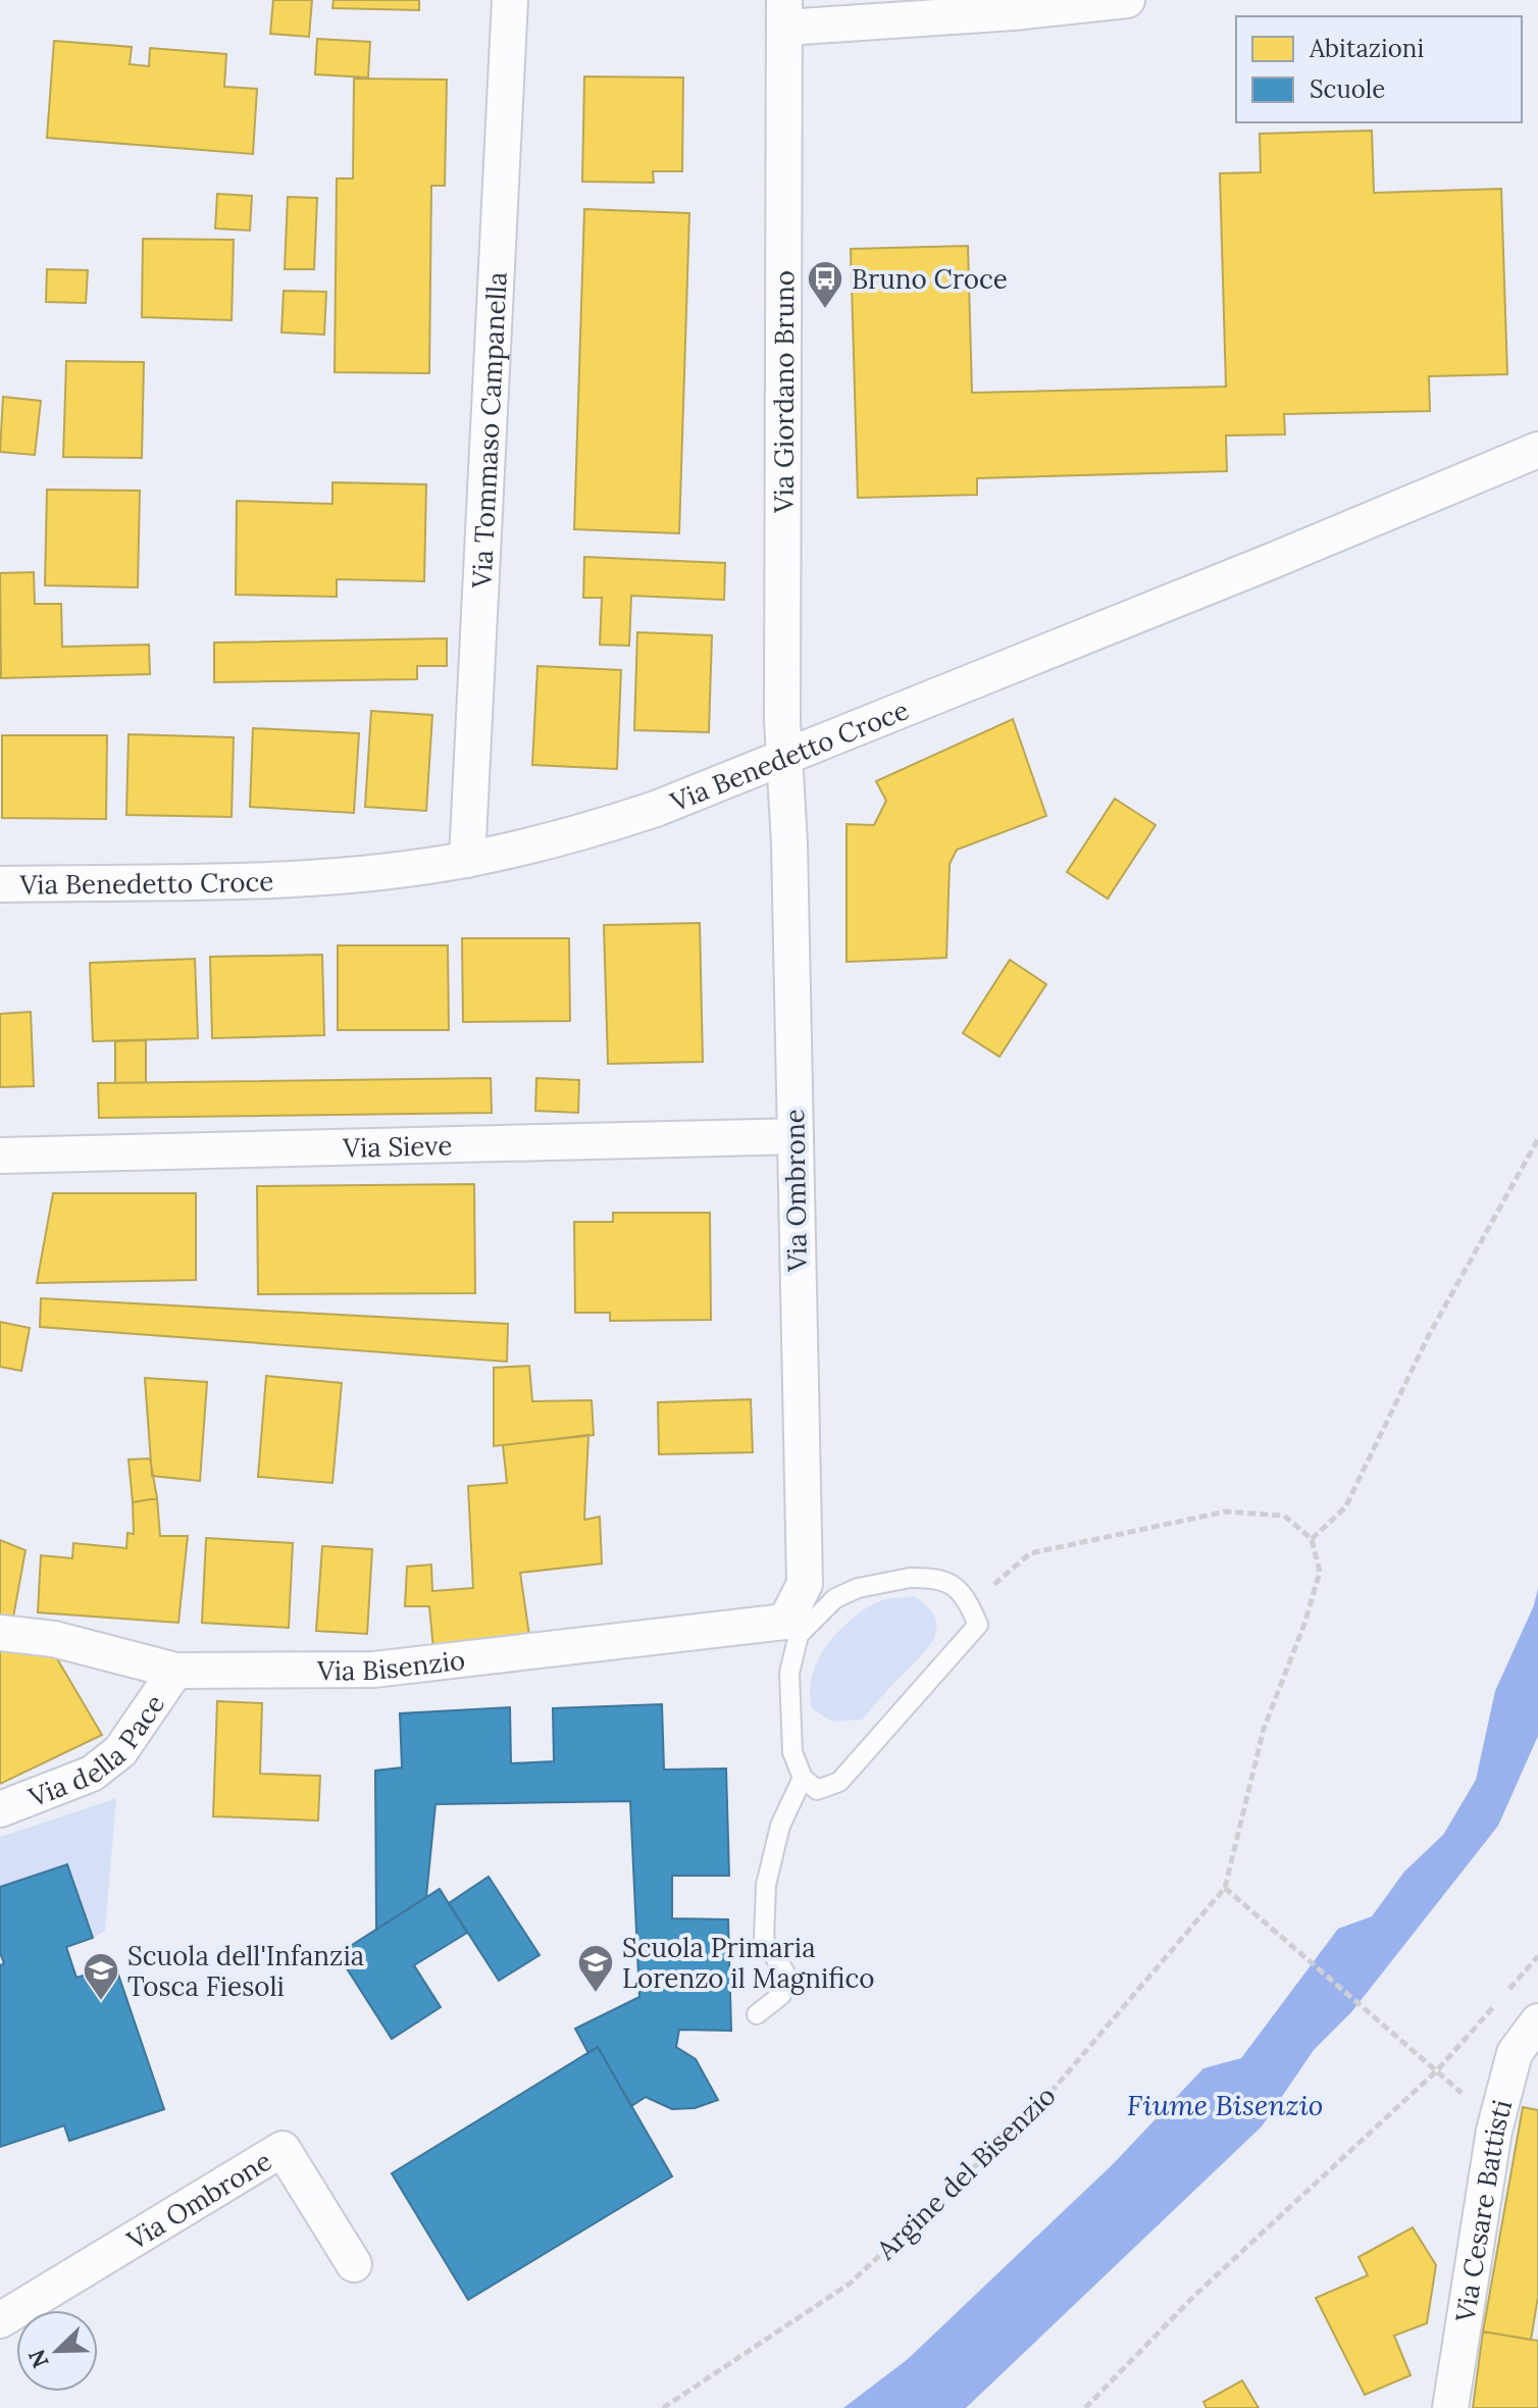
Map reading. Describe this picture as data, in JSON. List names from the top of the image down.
{
  "streets": {
    "street": [
      "Via Giordano Bruno",
      "Via Tommaso Campanella",
      "Via Benedetto Croce",
      "Via Sieve",
      "Via Ombrone",
      "Via Bisenzio",
      "Via della Pace",
      "Via Cesare Battisti"
    ],
    "path": ["Argine del Bisenzio"]
  },
  "crossings": [
    ["Via Giordano Bruno", "Via Benedetto Croce"],
    ["Via Giordano Bruno", "Via Ombrone"],
    ["Via Tommaso Campanella", "Via Benedetto Croce"],
    ["Via Benedetto Croce", "Via Ombrone"],
    ["Via Sieve", "Via Ombrone"],
    ["Via Ombrone", "Via Bisenzio"],
    ["Via Bisenzio", "Via della Pace"]
  ],
  "water": ["Fiume Bisenzio"],
  "places": {
    "bus stop": ["Bruno Croce"],
    "school or university": ["Scuola Primaria Lorenzo il Magnifico", "Scuola dell'Infanzia Tosca Fiesoli"]
  },
  "legend": ["Abitazioni", "Scuole"],
  "north": "bottom left"
}
